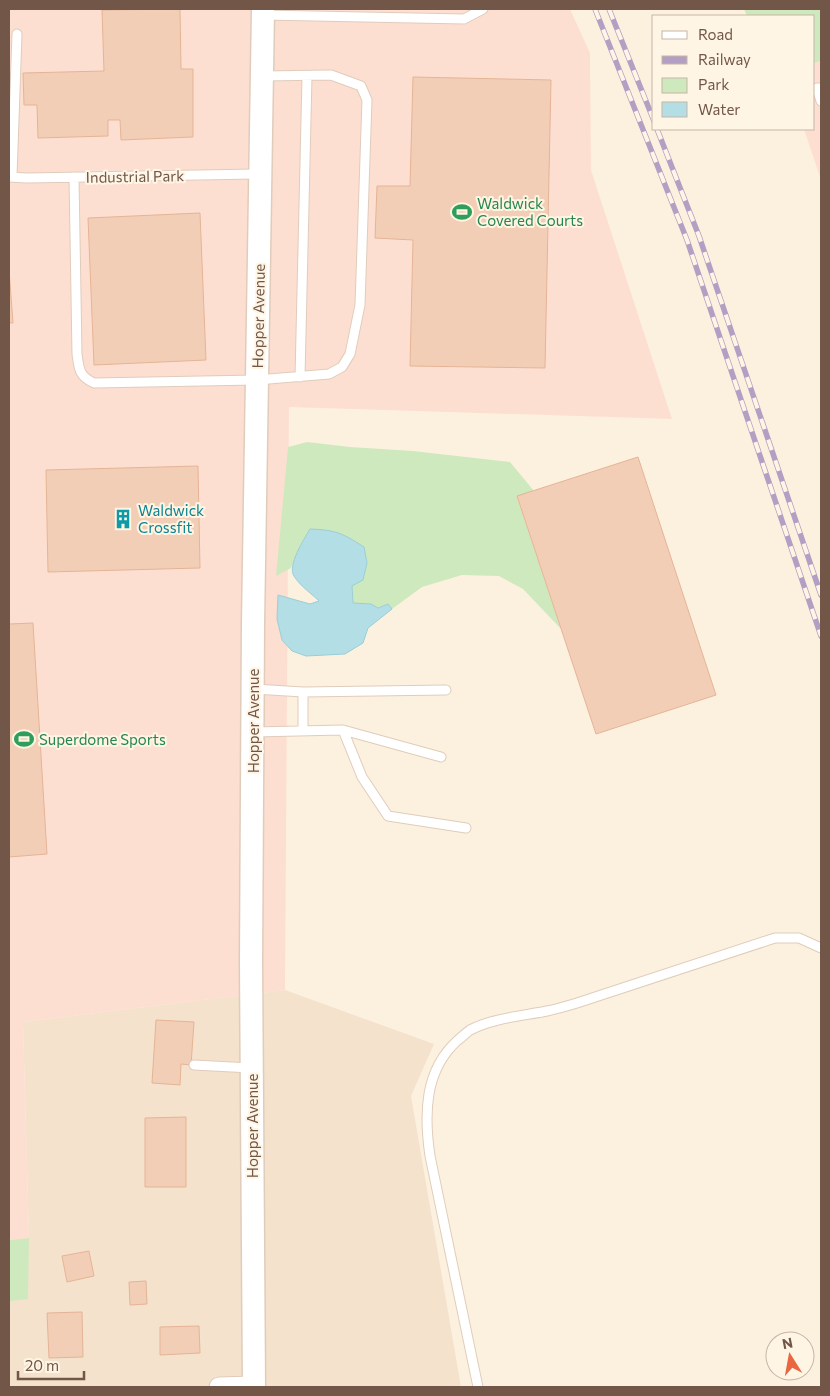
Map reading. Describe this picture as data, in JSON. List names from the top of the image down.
{
  "streets": {
    "street": ["Hopper Avenue"],
    "lane": ["Industrial Park"]
  },
  "crossings": [
    ["Industrial Park", "Hopper Avenue"]
  ],
  "places": {
    "sports": ["Waldwick Covered Courts", "Superdome Sports"],
    "building": ["Waldwick Crossfit"]
  },
  "legend": [
    "Road",
    "Railway",
    "Park",
    "Water"
  ],
  "scale_bar": "20 m",
  "north": "top"
}
